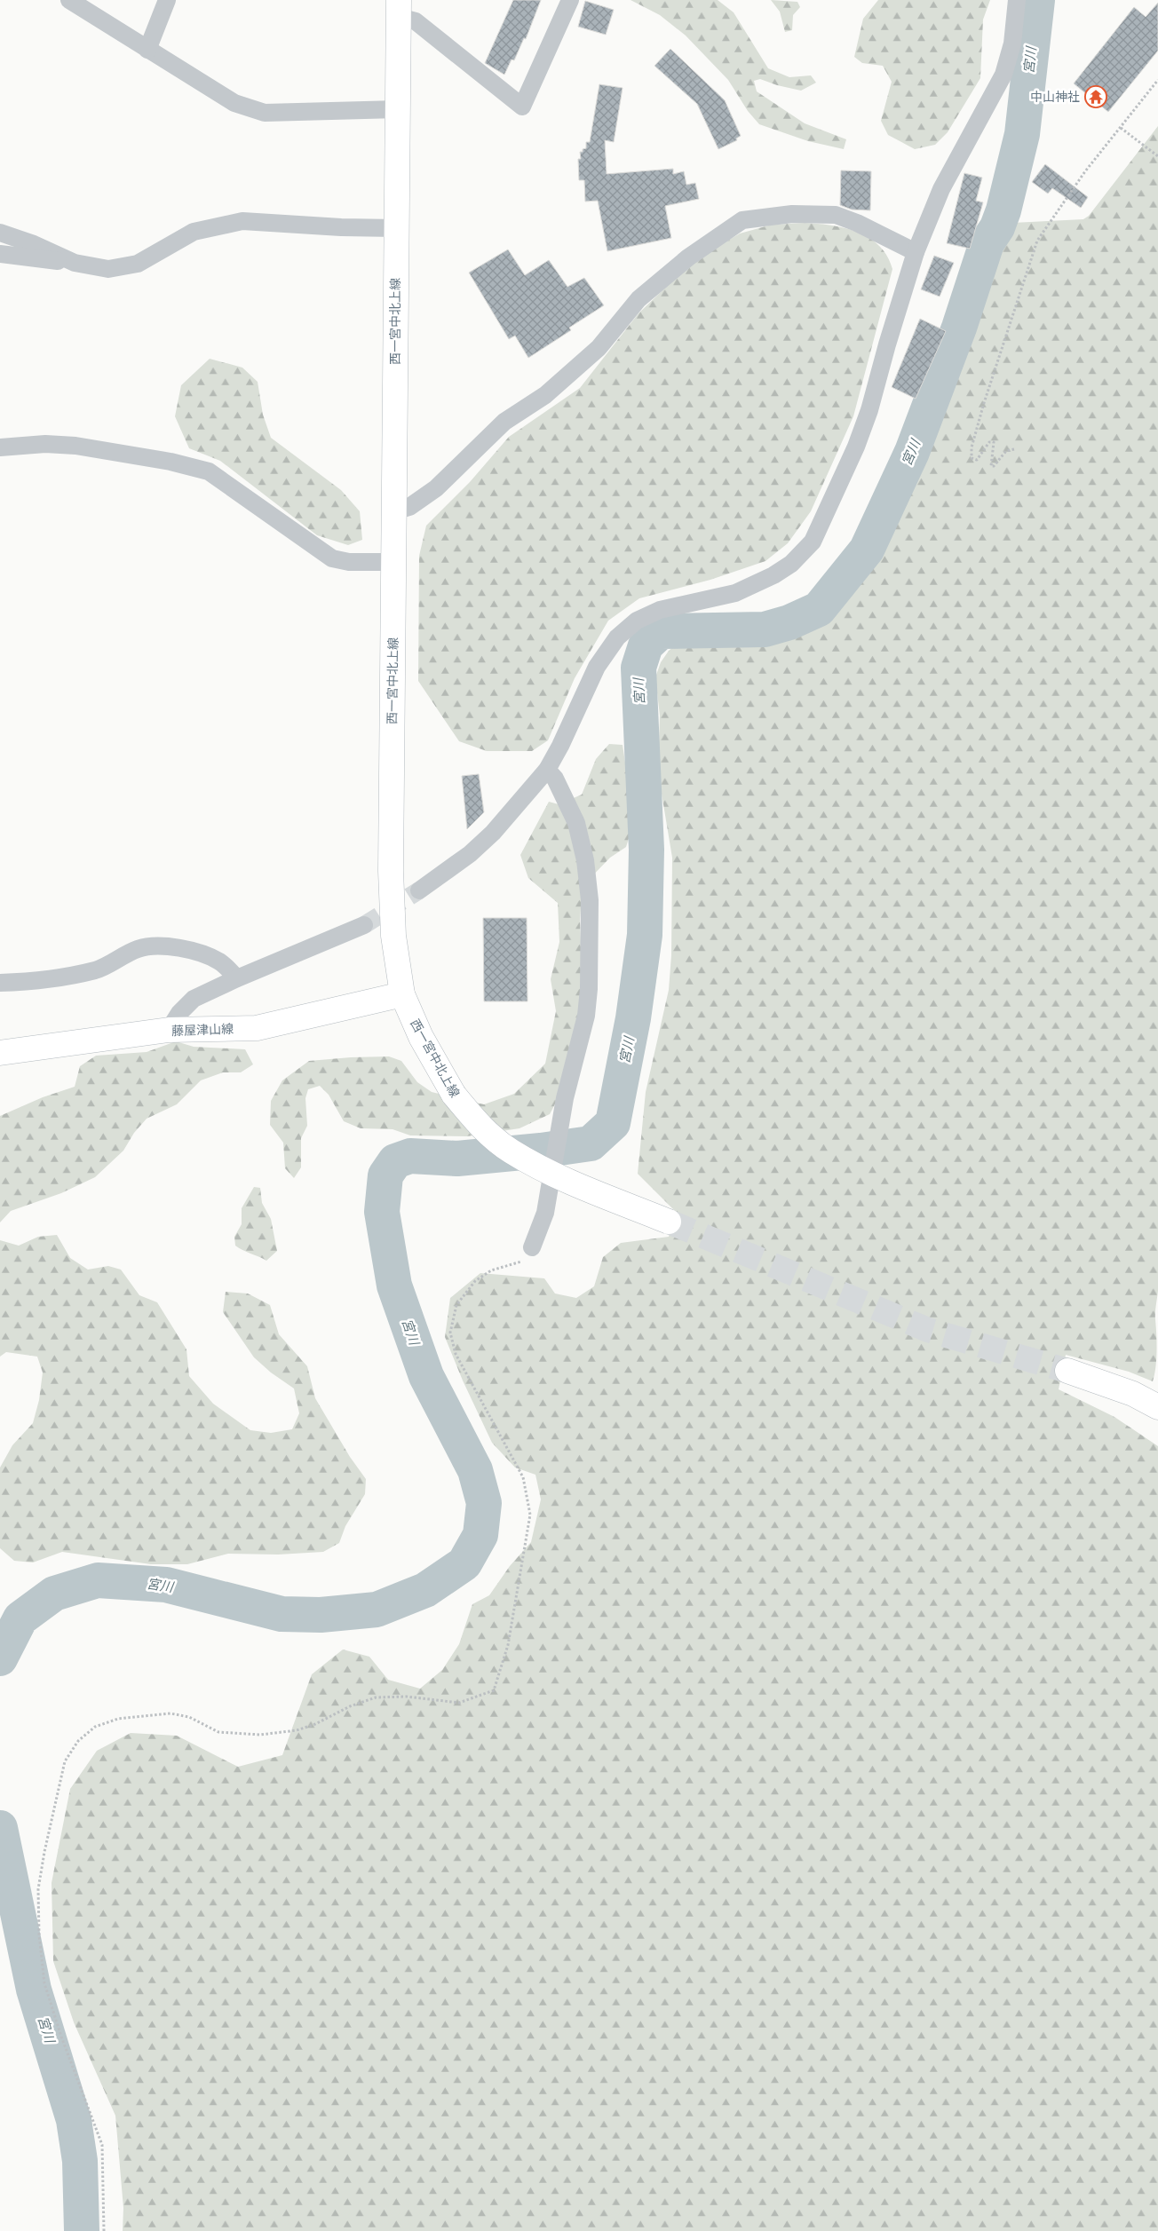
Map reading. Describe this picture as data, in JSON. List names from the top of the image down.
{
  "streets": {
    "main road": ["西一宮中北上線", "藤屋津山線"]
  },
  "crossings": [
    ["西一宮中北上線", "藤屋津山線"]
  ],
  "water": ["宮川"],
  "places": {
    "temple": ["中山神社"]
  }
}
